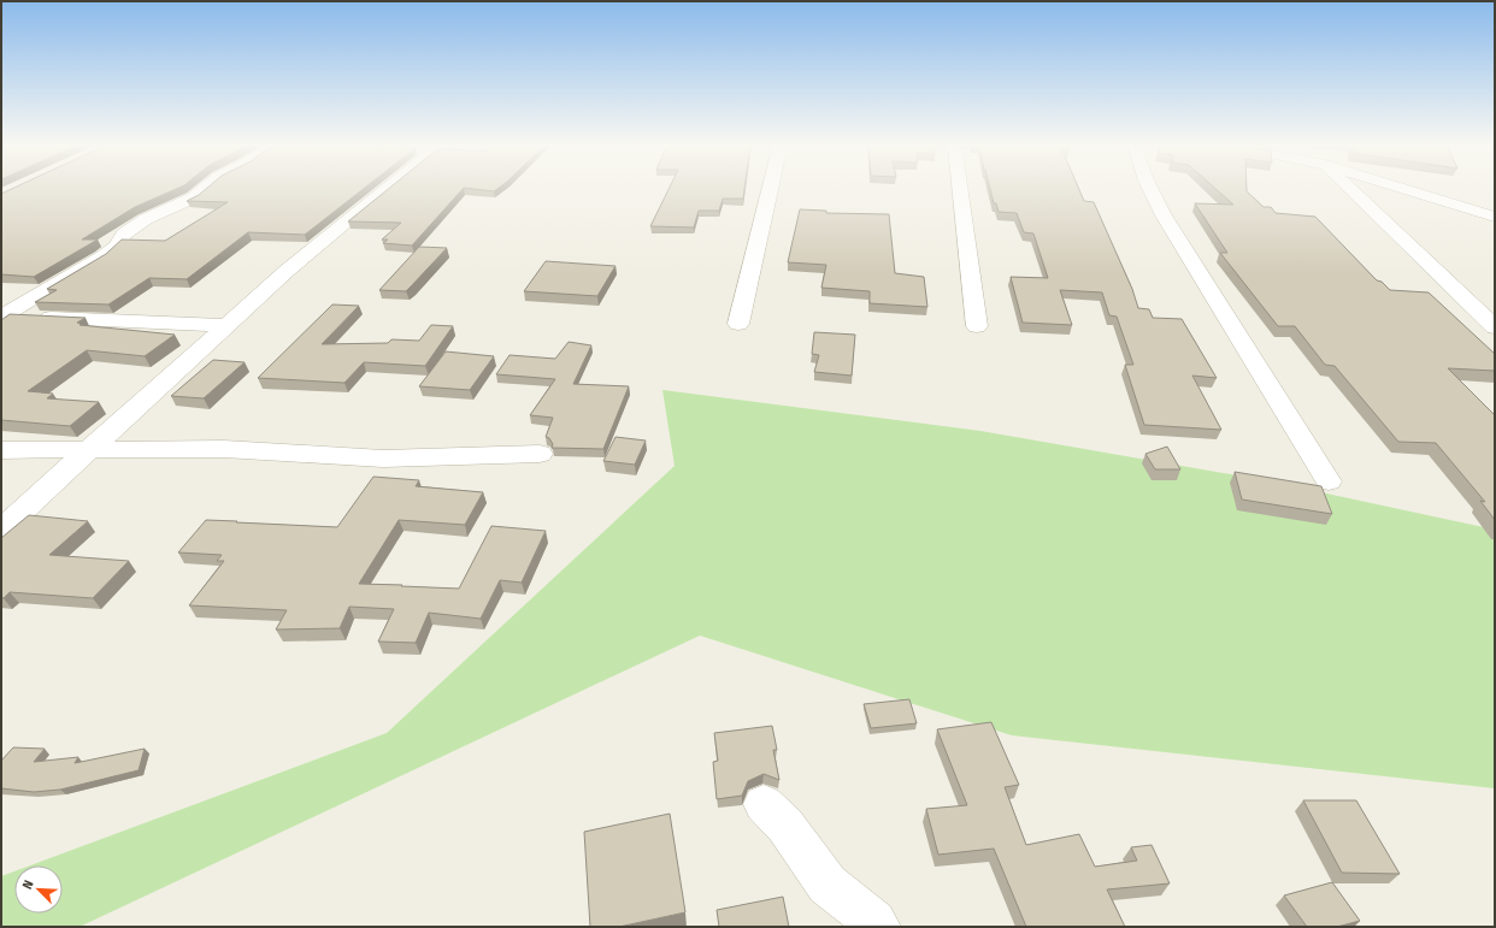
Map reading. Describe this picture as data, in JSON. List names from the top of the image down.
{
  "north": "top left"
}
